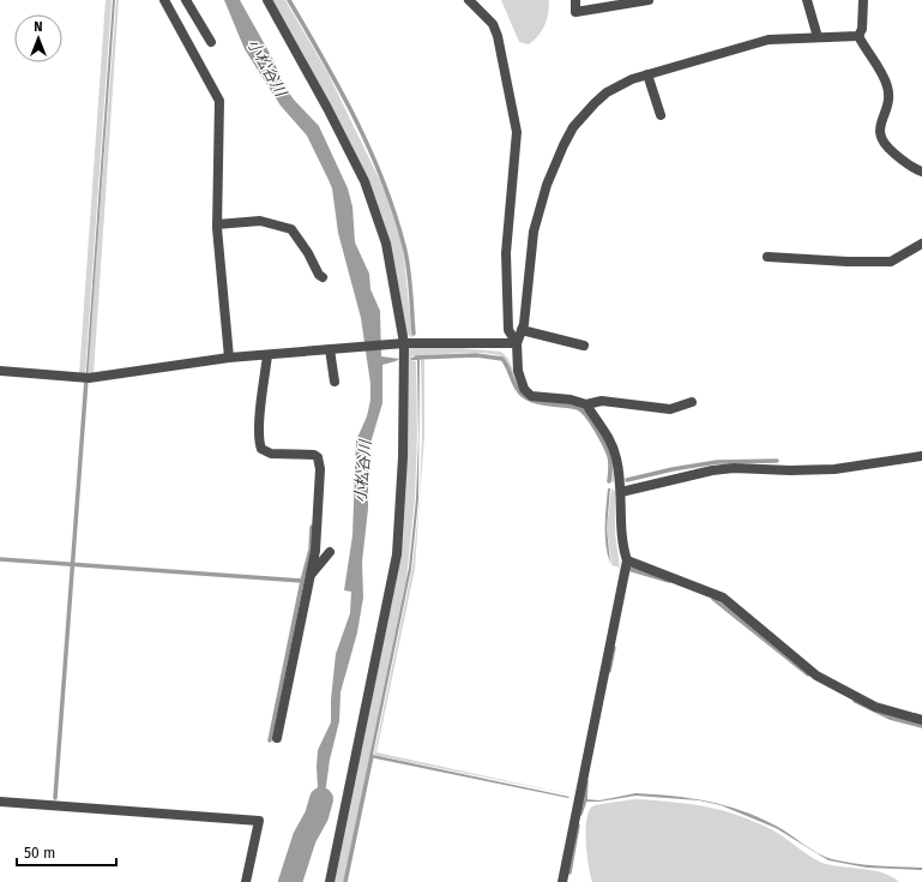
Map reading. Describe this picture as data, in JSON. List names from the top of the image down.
{
  "water": ["小松谷川"],
  "scale_bar": "50 m",
  "north": "top"
}
